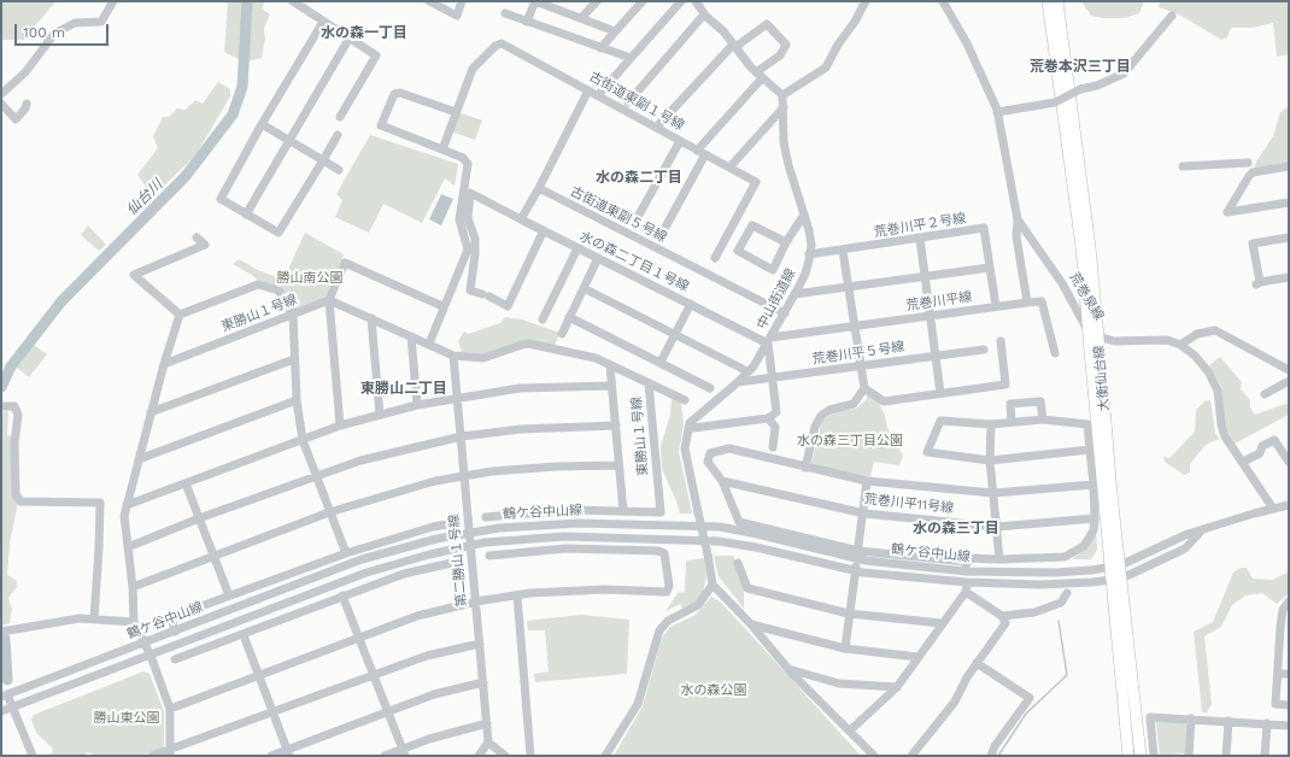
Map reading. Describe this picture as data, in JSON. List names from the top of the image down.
{
  "streets": {
    "main road": ["大衡仙台線"],
    "street": [
      "古街道東副１号線",
      "古街道東副５号線",
      "荒巻川平２号線",
      "水の森二丁目１号線",
      "荒巻泉線",
      "中山街道線",
      "荒巻川平線",
      "東勝山１号線",
      "荒巻川平５号線",
      "荒巻川平11号線",
      "鶴ケ谷中山線",
      "第二勝山１号線"
    ]
  },
  "crossings": [
    ["古街道東副５号線", "中山街道線"],
    ["荒巻川平２号線", "中山街道線"],
    ["荒巻川平２号線", "荒巻川平線"],
    ["水の森二丁目１号線", "中山街道線"],
    ["水の森二丁目１号線", "荒巻川平線"],
    ["中山街道線", "荒巻川平線"],
    ["中山街道線", "荒巻川平５号線"],
    ["東勝山１号線", "第二勝山１号線"],
    ["大衡仙台線", "鶴ケ谷中山線"],
    ["鶴ケ谷中山線", "第二勝山１号線"]
  ],
  "districts": [
    "水の森一丁目",
    "荒巻本沢三丁目",
    "水の森二丁目",
    "東勝山二丁目",
    "水の森三丁目"
  ],
  "water": ["仙台川"],
  "parks": [
    "勝山南公園",
    "水の森三丁目公園",
    "水の森公園",
    "勝山東公園"
  ],
  "scale_bar": "100 m"
}
